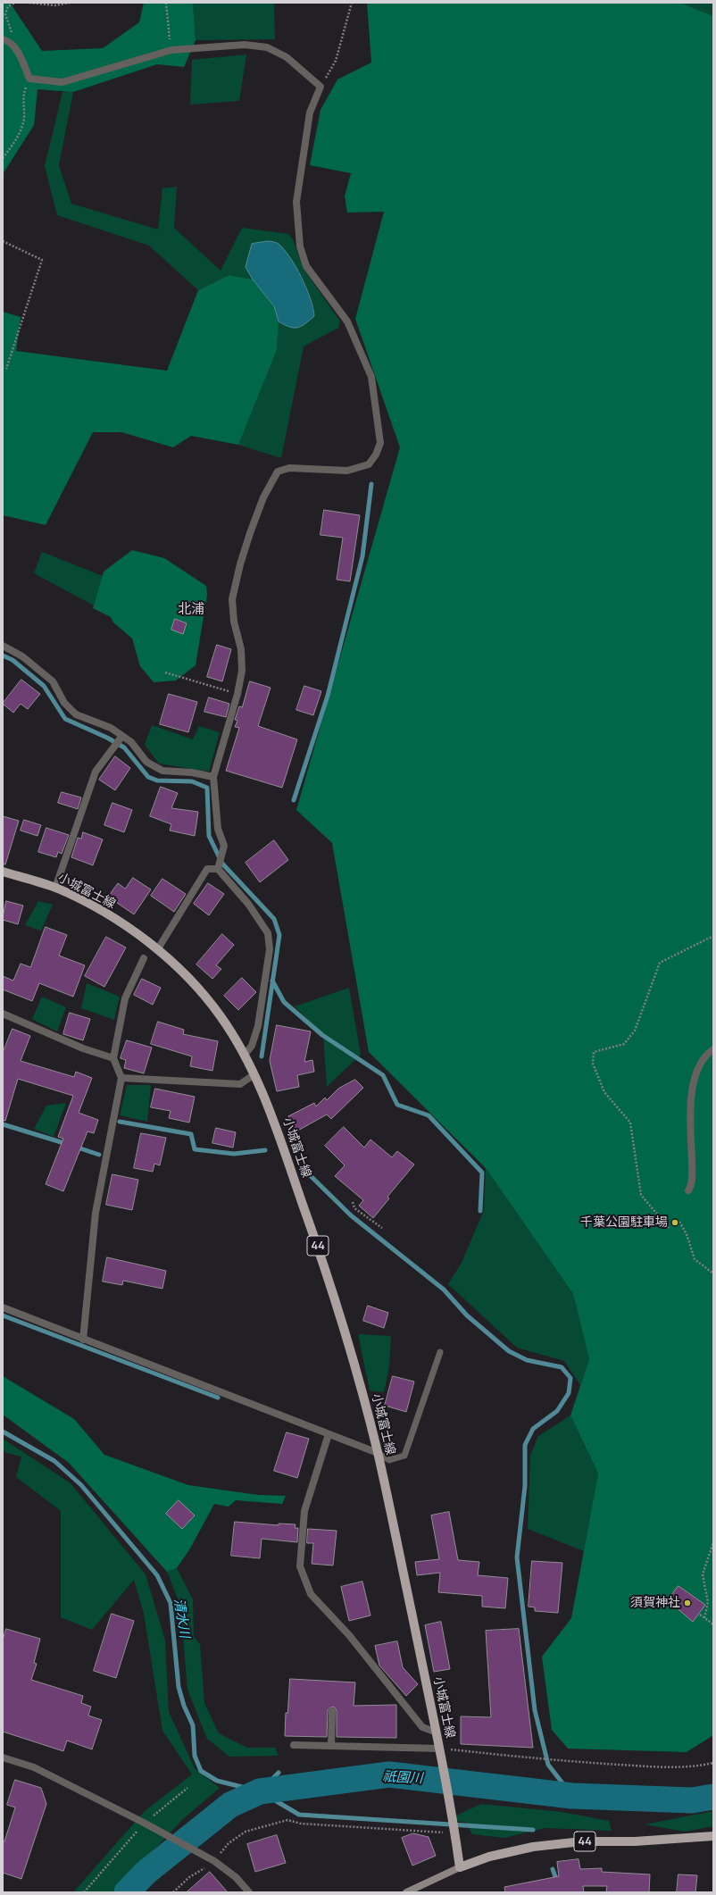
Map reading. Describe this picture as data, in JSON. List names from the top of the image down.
{
  "streets": {
    "main road": ["小城富士線", "44"]
  },
  "crossings": [
    ["小城富士線", "44"]
  ],
  "districts": ["北浦"],
  "water": ["清水川", "祇園川"],
  "places": ["千葉公園駐車場", "須賀神社"]
}
